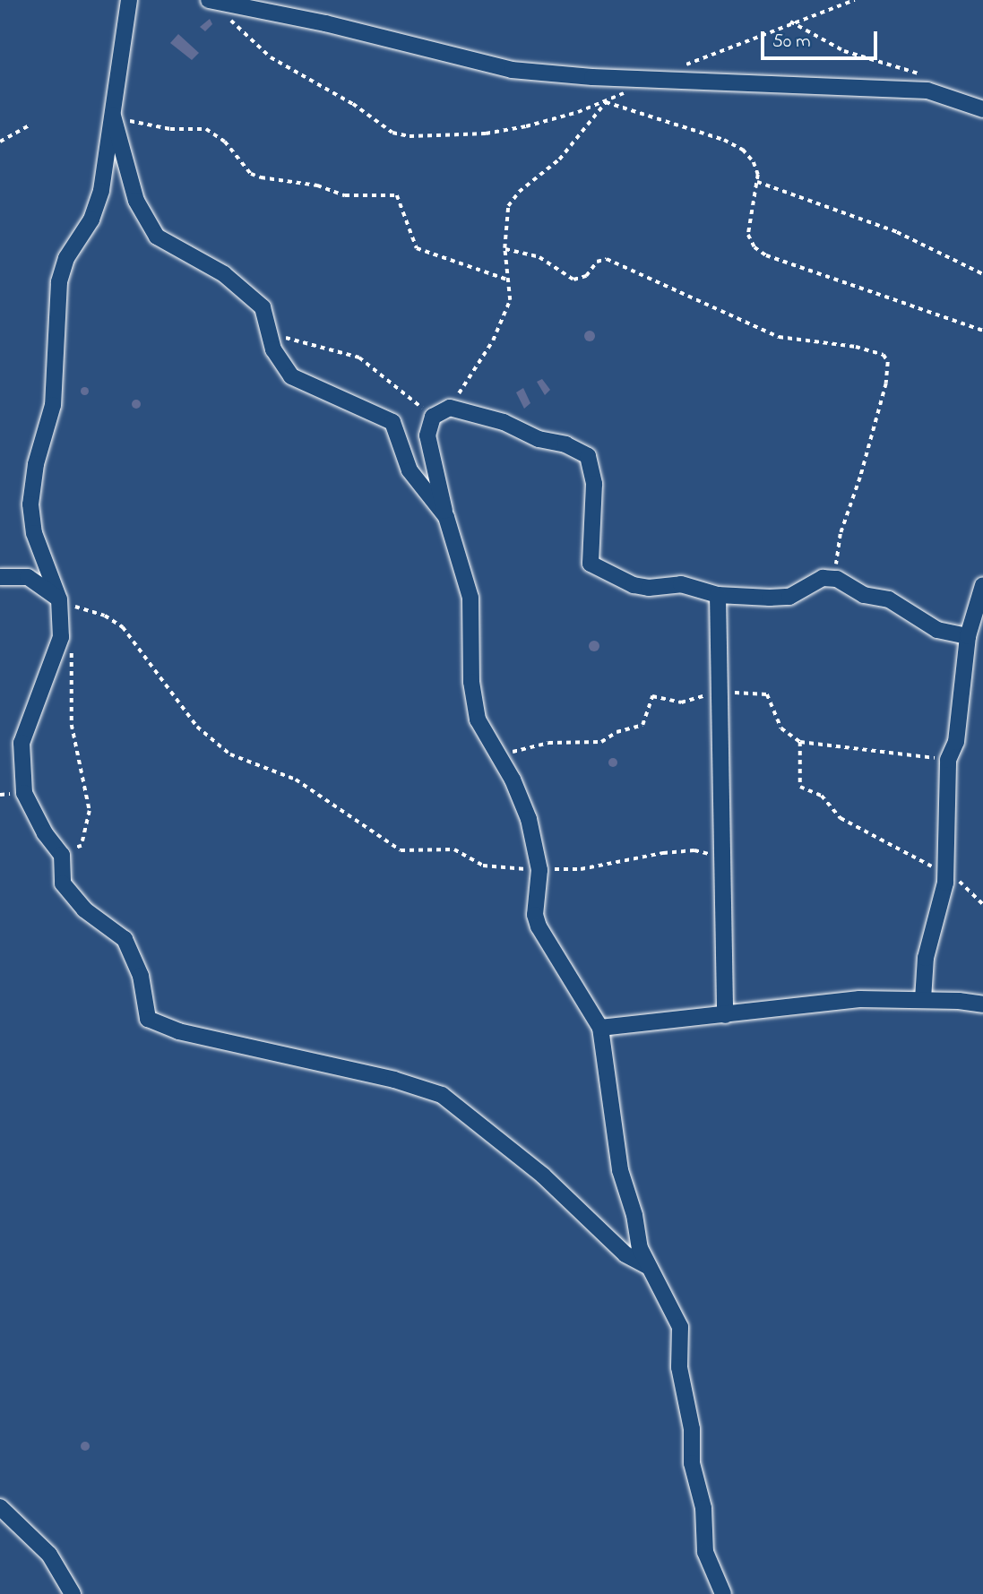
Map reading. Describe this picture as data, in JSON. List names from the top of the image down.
{
  "scale_bar": "50 m"
}
